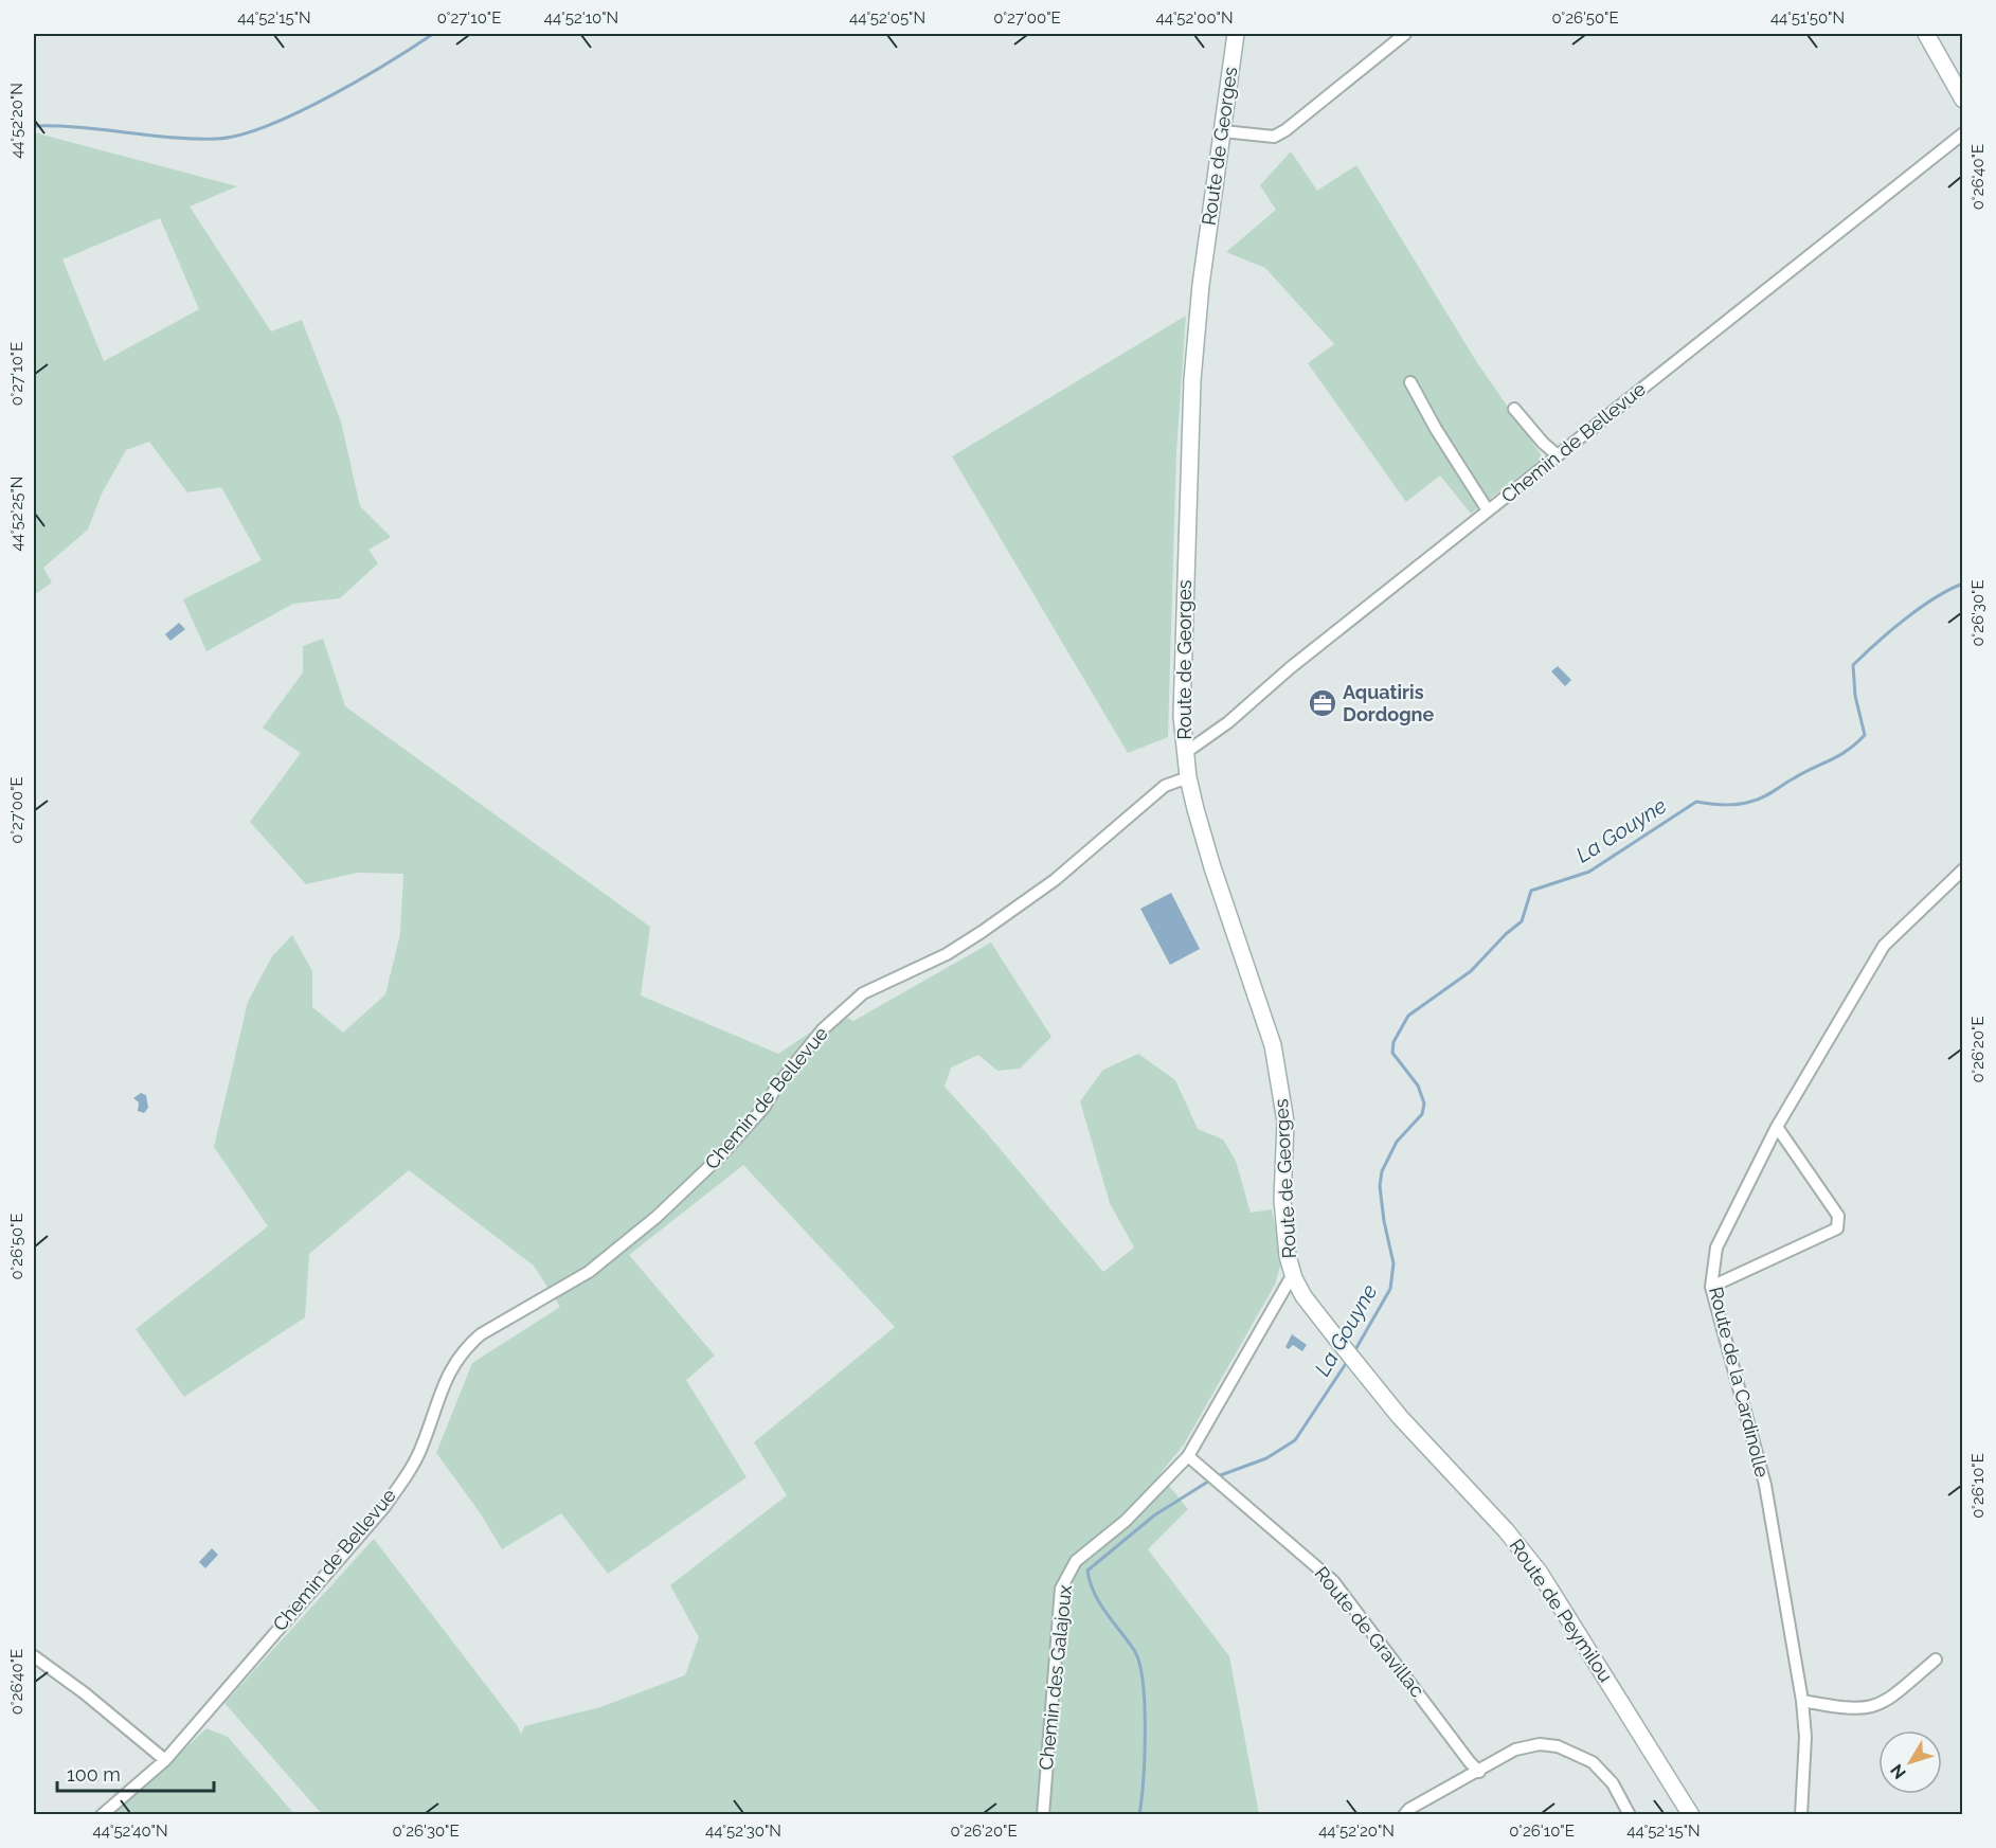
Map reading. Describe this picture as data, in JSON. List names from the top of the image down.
{
  "streets": {
    "street": [
      "Route de Georges",
      "Chemin de Bellevue",
      "Route de la Cardinolle",
      "Route de Peymilou",
      "Route de Gravillac",
      "Chemin des Galajoux"
    ]
  },
  "crossings": [
    ["Route de Georges", "Chemin de Bellevue"],
    ["Route de Georges", "Route de Peymilou"],
    ["Route de Georges", "Chemin des Galajoux"],
    ["Route de Gravillac", "Chemin des Galajoux"]
  ],
  "water": ["La Gouyne"],
  "places": {
    "office": ["Aquatiris Dordogne"]
  },
  "scale_bar": "100 m",
  "north": "bottom left",
  "coordinates": [
    "44°52'15\"N",
    "0°27'10\"E",
    "44°52'10\"N",
    "44°52'05\"N",
    "0°27'00\"E",
    "44°52'00\"N",
    "0°26'50\"E",
    "44°51'50\"N",
    "44°52'20\"N",
    "0°26'40\"E",
    "44°52'25\"N",
    "0°26'30\"E",
    "0°26'20\"E",
    "0°26'10\"E",
    "44°52'40\"N",
    "44°52'30\"N"
  ]
}
